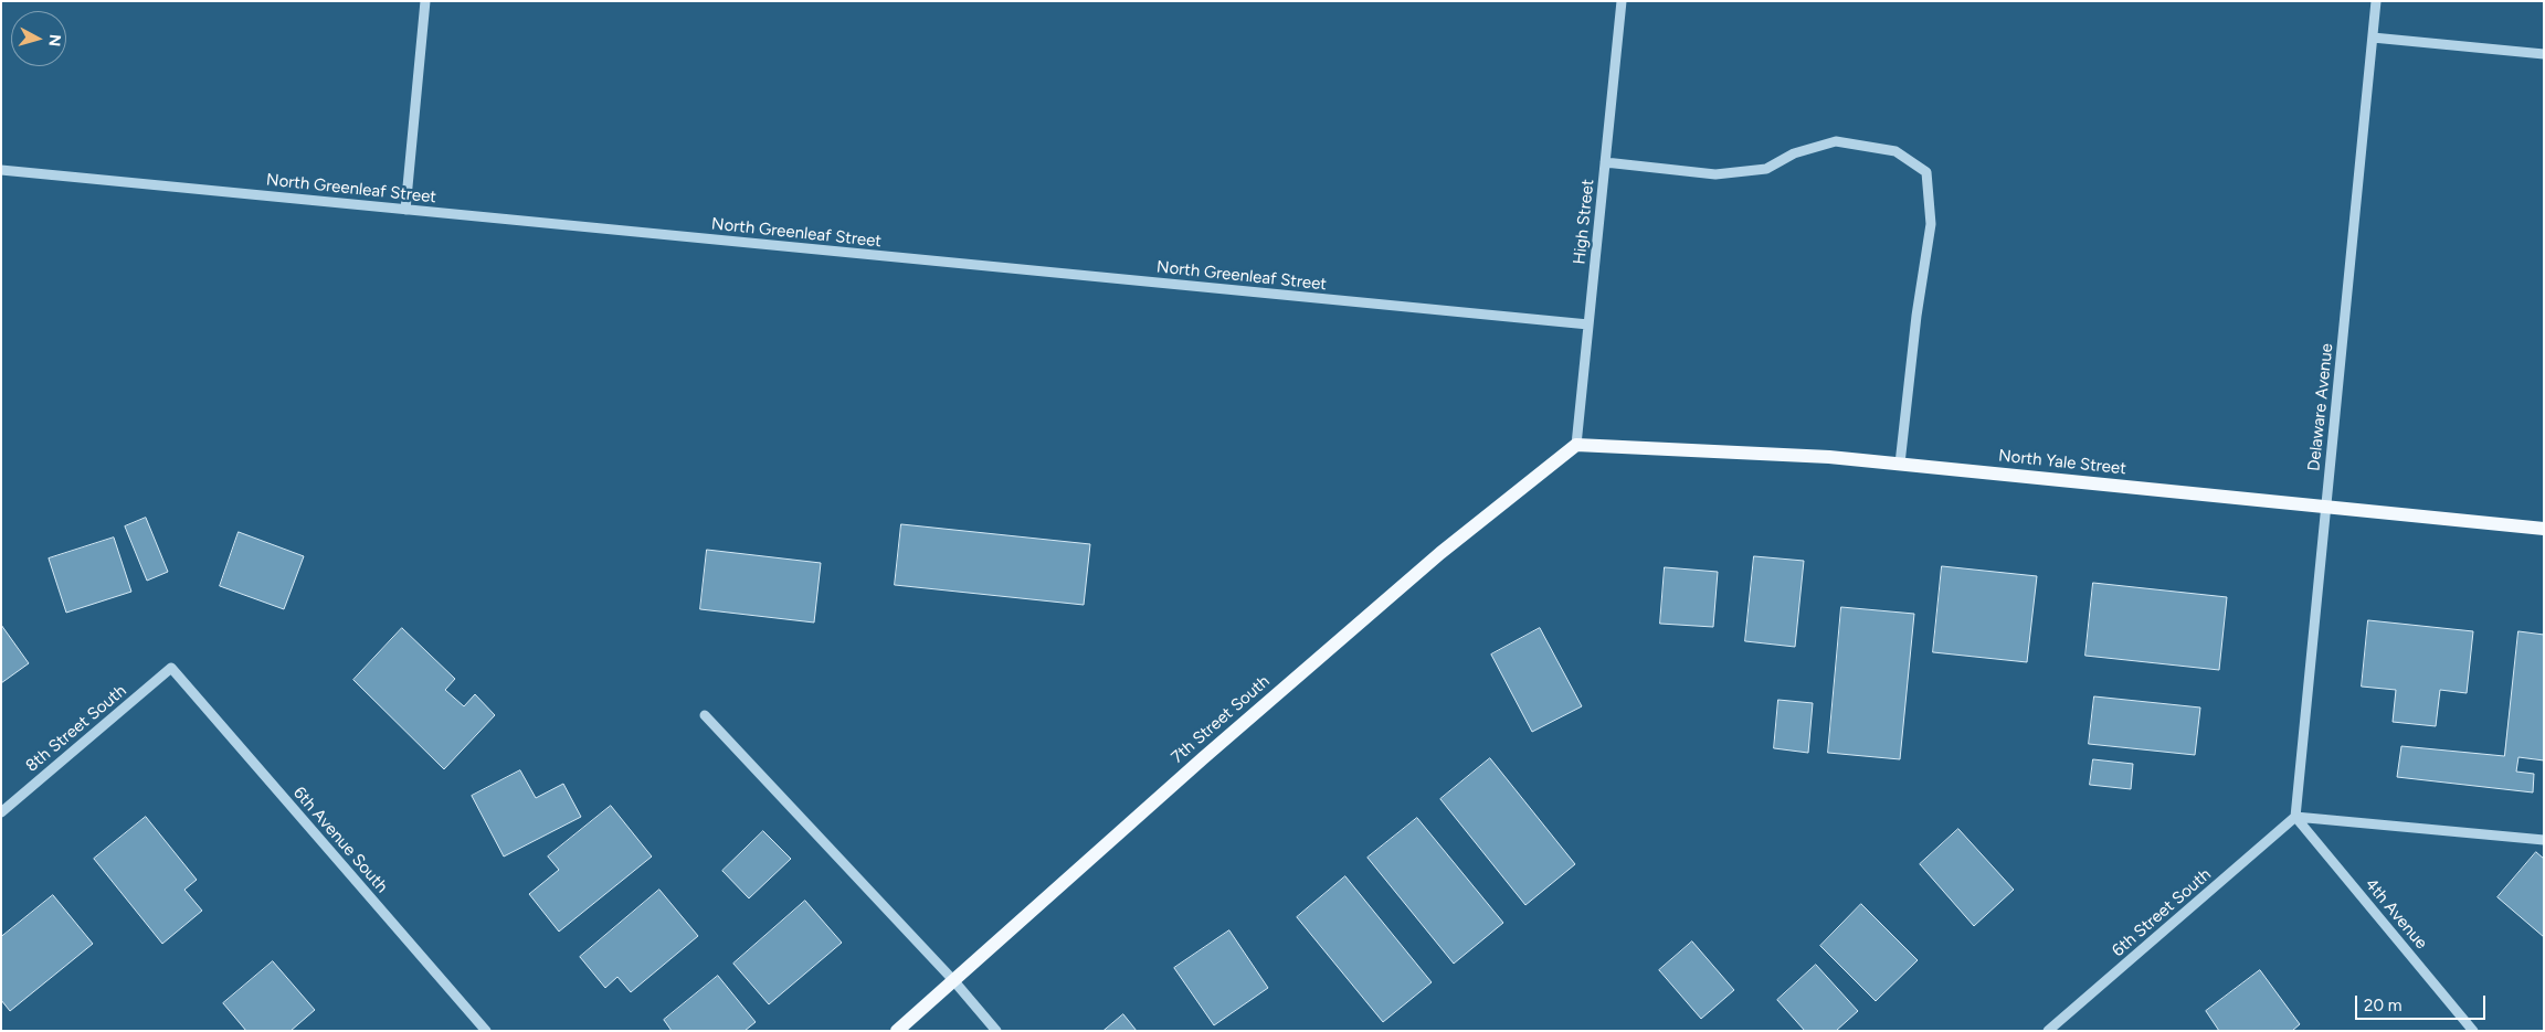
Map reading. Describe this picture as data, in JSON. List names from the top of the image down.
{
  "streets": {
    "main road": ["North Yale Street", "7th Street South"],
    "street": [
      "North Greenleaf Street",
      "High Street",
      "Delaware Avenue",
      "8th Street South",
      "6th Avenue South",
      "6th Street South",
      "4th Avenue"
    ]
  },
  "crossings": [
    ["North Greenleaf Street", "High Street"],
    ["High Street", "North Yale Street"],
    ["High Street", "7th Street South"],
    ["Delaware Avenue", "North Yale Street"],
    ["Delaware Avenue", "6th Street South"],
    ["Delaware Avenue", "4th Avenue"],
    ["North Yale Street", "7th Street South"],
    ["8th Street South", "6th Avenue South"],
    ["6th Street South", "4th Avenue"]
  ],
  "scale_bar": "20 m",
  "north": "right"
}
